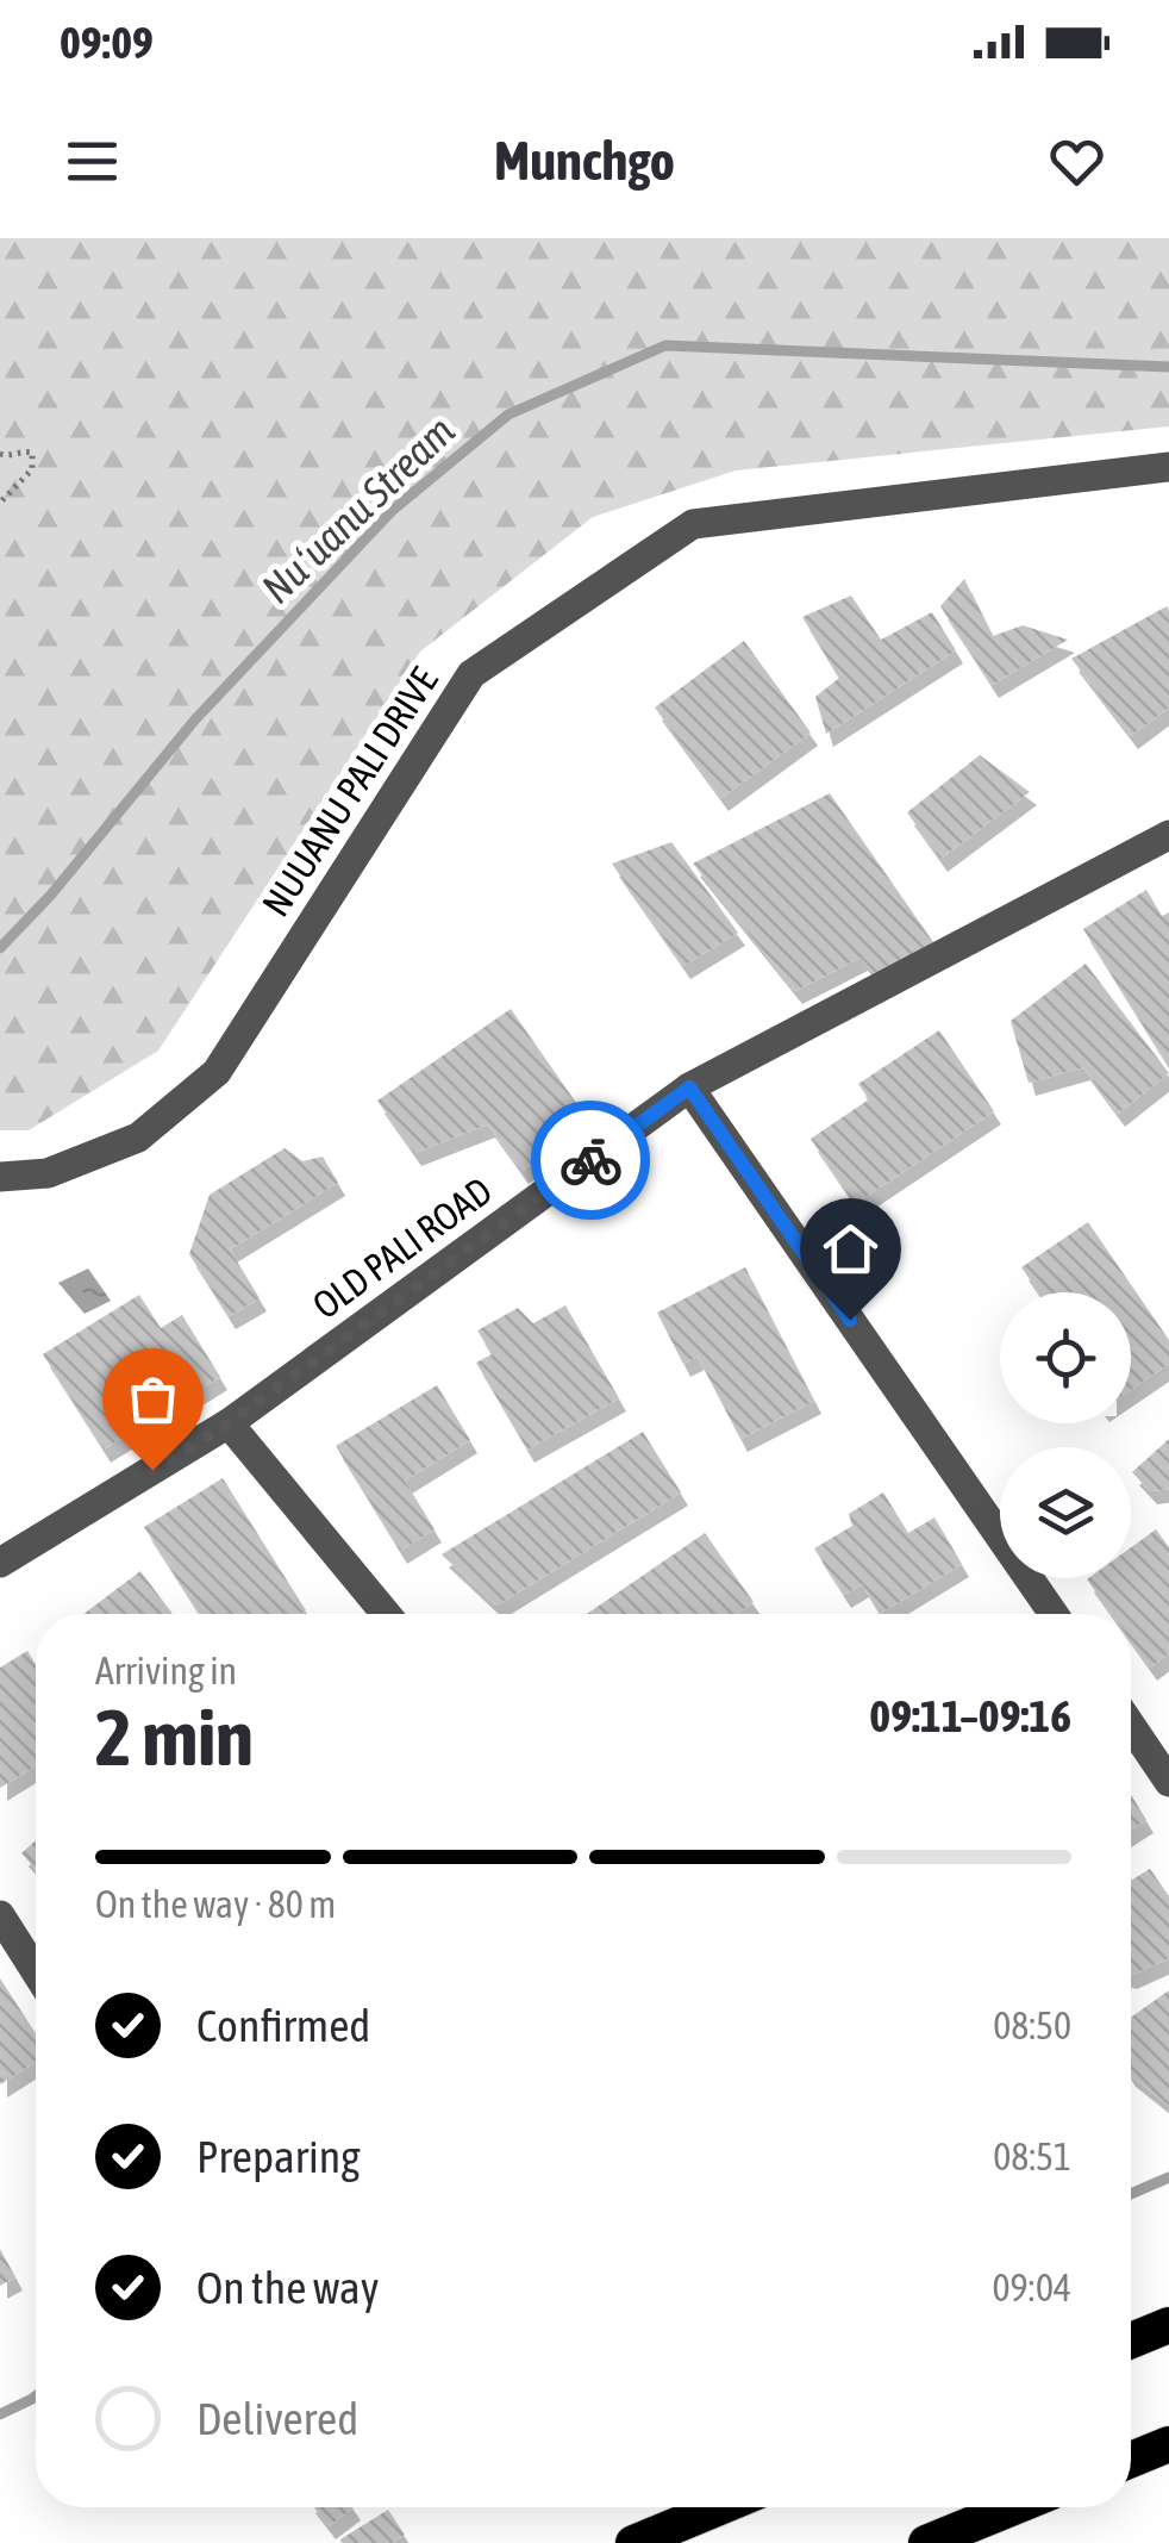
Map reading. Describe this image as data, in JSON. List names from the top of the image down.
{
  "streets": {
    "street": ["NUUANU PALI DRIVE", "OLD PALI ROAD"]
  },
  "water": ["Nuʻuanu Stream"],
  "page": {
    "status": "09:09",
    "header": "Munchgo",
    "heading": ["2 min", "Arriving in", "09:11–09:16"],
    "bar": "On the way · 80 m",
    "list": [
      ["Confirmed", "08:50"],
      ["Preparing", "08:51"],
      ["On the way", "09:04"],
      "Delivered"
    ]
  }
}
